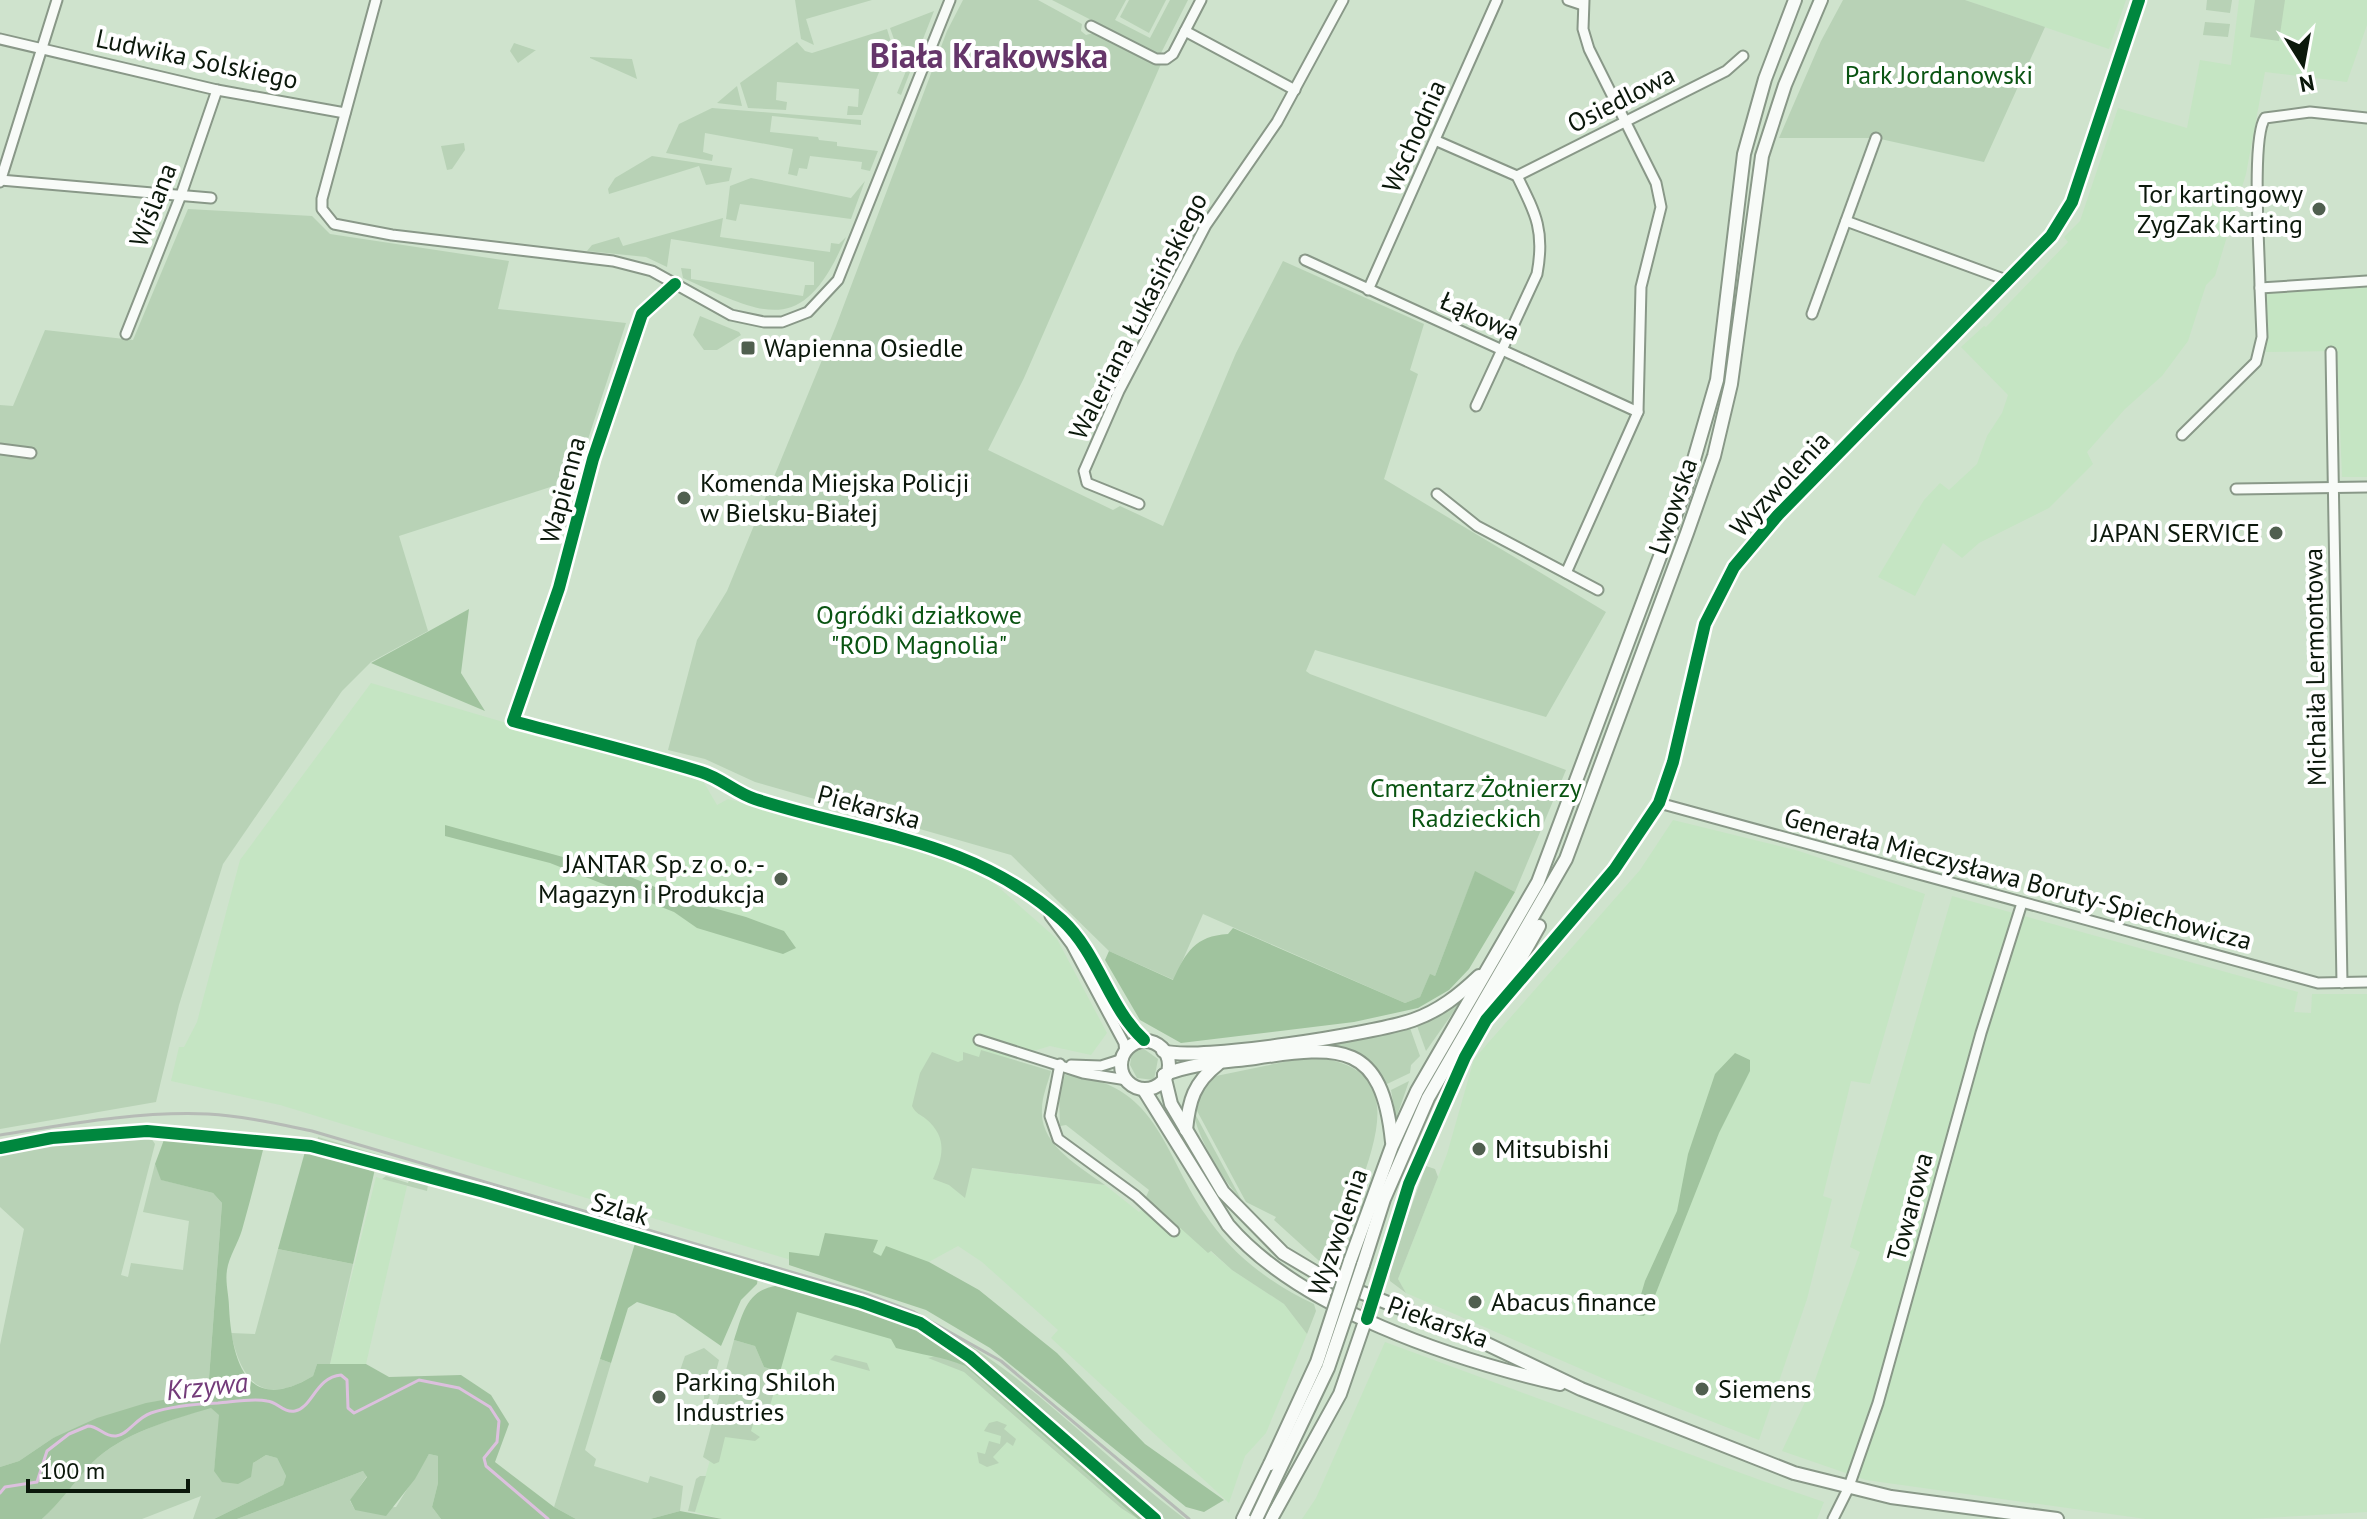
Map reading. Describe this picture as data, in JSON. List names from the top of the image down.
{
  "streets": {
    "main road": ["Wyzwolenia", "Lwowska", "Piekarska"],
    "street": [
      "Ludwika Solskiego",
      "Osiedlowa",
      "Wschodnia",
      "Wiślana",
      "Waleriana Łukasińskiego",
      "Łąkowa",
      "Wapienna",
      "Michaiła Lermontowa",
      "Generała Mieczysława Boruty-Spiechowicza",
      "Towarowa",
      "Szlak"
    ]
  },
  "crossings": [
    ["Ludwika Solskiego", "Wiślana"],
    ["Wschodnia", "Łąkowa"],
    ["Wyzwolenia", "Lwowska"],
    ["Wyzwolenia", "Piekarska"],
    ["Wyzwolenia", "Generała Mieczysława Boruty-Spiechowicza"],
    ["Wapienna", "Piekarska"],
    ["Michaiła Lermontowa", "Generała Mieczysława Boruty-Spiechowicza"],
    ["Piekarska", "Towarowa"],
    ["Generała Mieczysława Boruty-Spiechowicza", "Towarowa"]
  ],
  "districts": ["Biała Krakowska"],
  "water": ["Krzywa"],
  "parks": ["Park Jordanowski", "Ogródki działkowe \"ROD Magnolia\"", "Cmentarz Żołnierzy Radzieckich"],
  "places": {
    "other": [
      "Tor kartingowy ZygZak Karting",
      "Komenda Miejska Policji w Bielsku-Białej",
      "JAPAN SERVICE",
      "JANTAR Sp. z o. o. - Magazyn i Produkcja",
      "Mitsubishi",
      "Abacus finance",
      "Siemens",
      "Parking Shiloh Industries"
    ],
    "transit": ["Wapienna Osiedle"]
  },
  "scale_bar": "100 m",
  "north": "bottom"
}
